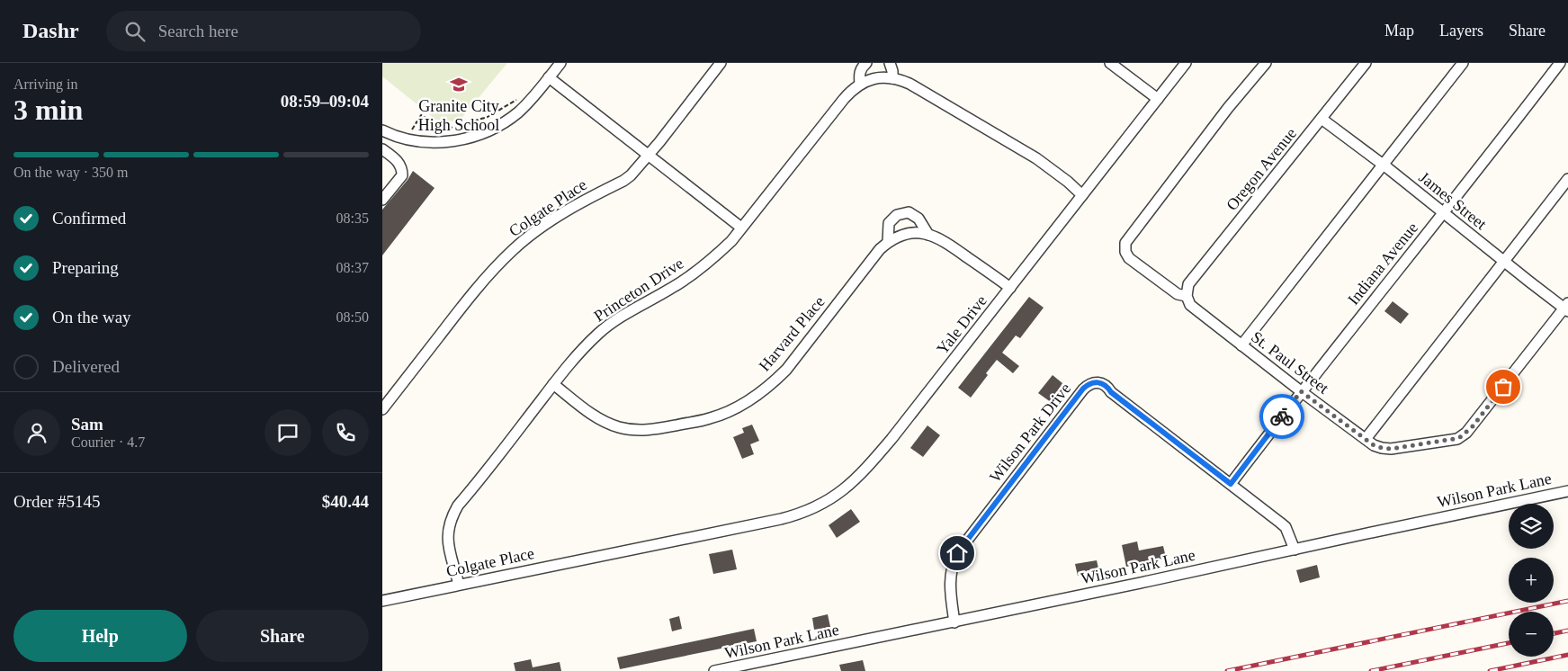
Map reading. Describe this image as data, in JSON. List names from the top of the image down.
{
  "streets": {
    "street": [
      "Oregon Avenue",
      "James Street",
      "Colgate Place",
      "Indiana Avenue",
      "Princeton Drive",
      "Yale Drive",
      "Harvard Place",
      "St. Paul Street",
      "Wilson Park Drive",
      "Wilson Park Lane"
    ]
  },
  "crossings": [
    ["Oregon Avenue", "James Street"],
    ["Oregon Avenue", "St. Paul Street"],
    ["James Street", "Indiana Avenue"],
    ["James Street", "St. Paul Street"],
    ["Colgate Place", "Princeton Drive"],
    ["Colgate Place", "Yale Drive"],
    ["Indiana Avenue", "St. Paul Street"],
    ["Indiana Avenue", "Wilson Park Drive"],
    ["Princeton Drive", "Yale Drive"],
    ["Princeton Drive", "Harvard Place"],
    ["Yale Drive", "Harvard Place"],
    ["Wilson Park Drive", "Wilson Park Lane"]
  ],
  "places": {
    "school or university": ["Granite City High School"]
  },
  "page": {
    "header": "Dashr",
    "search": "Search here",
    "nav": ["Map", "Layers", "Share"],
    "heading": ["3 min", "Arriving in", "08:59–09:04"],
    "panel": [
      "Sam",
      "Courier · 4.7",
      "Order #5145",
      "$40.44"
    ],
    "bar": "On the way · 350 m",
    "list": [
      ["Confirmed", "08:35"],
      ["Preparing", "08:37"],
      ["On the way", "08:50"],
      "Delivered"
    ],
    "map_buttons": ["+", "−"],
    "buttons": ["Help", "Share"]
  }
}
